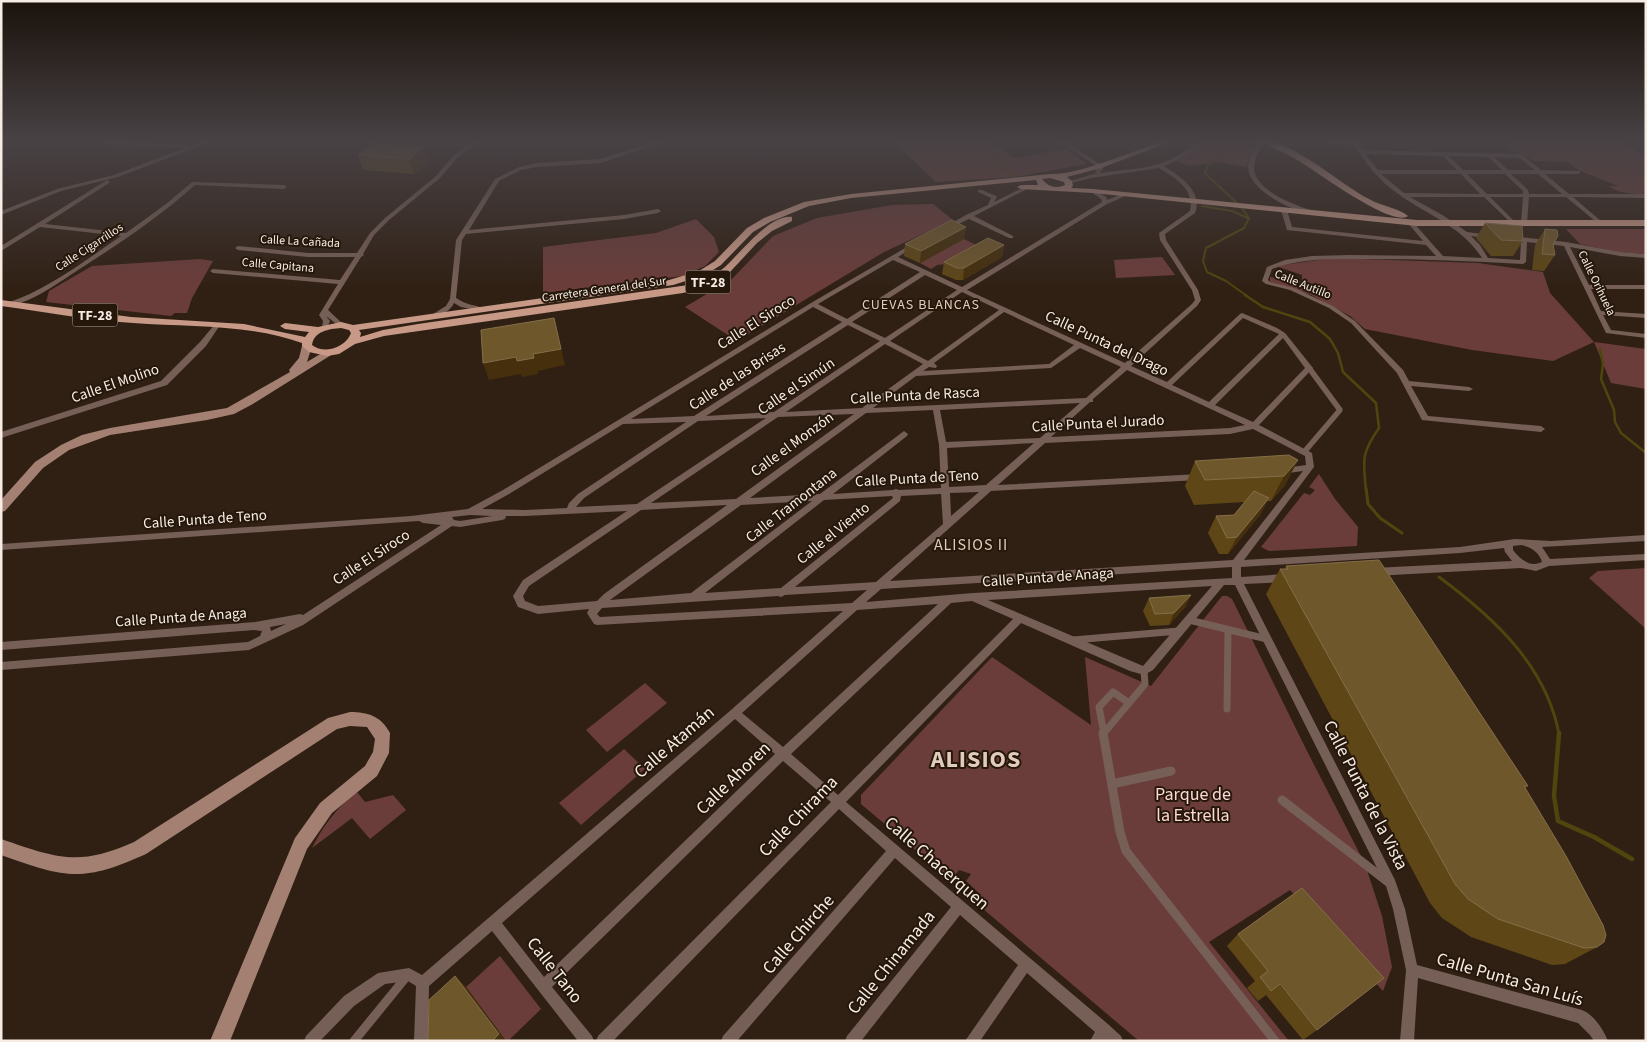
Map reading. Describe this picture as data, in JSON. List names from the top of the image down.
{
  "streets": {
    "main road": ["TF-28", "Carretera General del Sur"],
    "street": [
      "Calle La Cañada",
      "Calle Cigarrillos",
      "Calle Capitana",
      "Calle Orihuela",
      "Calle Autillo",
      "Calle El Siroco",
      "Calle Punta del Drago",
      "Calle de las Brisas",
      "Calle El Molino",
      "Calle el Simún",
      "Calle Punta de Rasca",
      "Calle Punta el Jurado",
      "Calle el Monzón",
      "Calle Punta de Teno",
      "Calle Tramontana",
      "Calle el Viento",
      "Calle Punta de Anaga",
      "Calle Atamán",
      "Calle Ahoren",
      "Calle Punta de la Vista",
      "Calle Chirama",
      "Calle Chacerquen",
      "Calle Chirche",
      "Calle Chinamada",
      "Calle Tano",
      "Calle Punta San Luís"
    ]
  },
  "crossings": [
    ["TF-28", "Carretera General del Sur"],
    ["TF-28", "Calle El Molino"],
    ["TF-28", "Calle el Simún"],
    ["TF-28", "Calle Atamán"],
    ["Calle El Siroco", "Calle Punta del Drago"],
    ["Calle El Siroco", "Calle Punta de Rasca"],
    ["Calle El Siroco", "Calle Punta de Teno"],
    ["Calle El Siroco", "Calle Punta de Anaga"],
    ["Calle Punta del Drago", "Calle de las Brisas"],
    ["Calle Punta del Drago", "Calle el Simún"],
    ["Calle Punta del Drago", "Calle Punta el Jurado"],
    ["Calle Punta del Drago", "Calle el Monzón"],
    ["Calle Punta del Drago", "Calle Atamán"],
    ["Calle de las Brisas", "Calle Punta de Rasca"],
    ["Calle de las Brisas", "Calle Punta de Teno"],
    ["Calle el Simún", "Calle Punta de Rasca"],
    ["Calle el Simún", "Calle Punta de Teno"],
    ["Calle el Simún", "Calle Punta de Anaga"],
    ["Calle Punta de Rasca", "Calle el Monzón"],
    ["Calle Punta de Rasca", "Calle Atamán"],
    ["Calle Punta el Jurado", "Calle Atamán"],
    ["Calle el Monzón", "Calle Punta de Teno"],
    ["Calle el Monzón", "Calle Punta de Anaga"],
    ["Calle Punta de Teno", "Calle Tramontana"],
    ["Calle Punta de Teno", "Calle el Viento"],
    ["Calle Punta de Teno", "Calle Atamán"],
    ["Calle Tramontana", "Calle Punta de Anaga"],
    ["Calle el Viento", "Calle Punta de Anaga"],
    ["Calle Punta de Anaga", "Calle Atamán"],
    ["Calle Punta de Anaga", "Calle Ahoren"],
    ["Calle Punta de Anaga", "Calle Punta de la Vista"],
    ["Calle Atamán", "Calle Chacerquen"],
    ["Calle Atamán", "Calle Tano"],
    ["Calle Ahoren", "Calle Chacerquen"],
    ["Calle Ahoren", "Calle Tano"],
    ["Calle Punta de la Vista", "Calle Punta San Luís"],
    ["Calle Chirama", "Calle Chacerquen"],
    ["Calle Chacerquen", "Calle Chirche"],
    ["Calle Chacerquen", "Calle Chinamada"]
  ],
  "districts": ["CUEVAS BLANCAS", "ALISIOS II", "ALISIOS"],
  "parks": ["Parque de la Estrella"]
}
